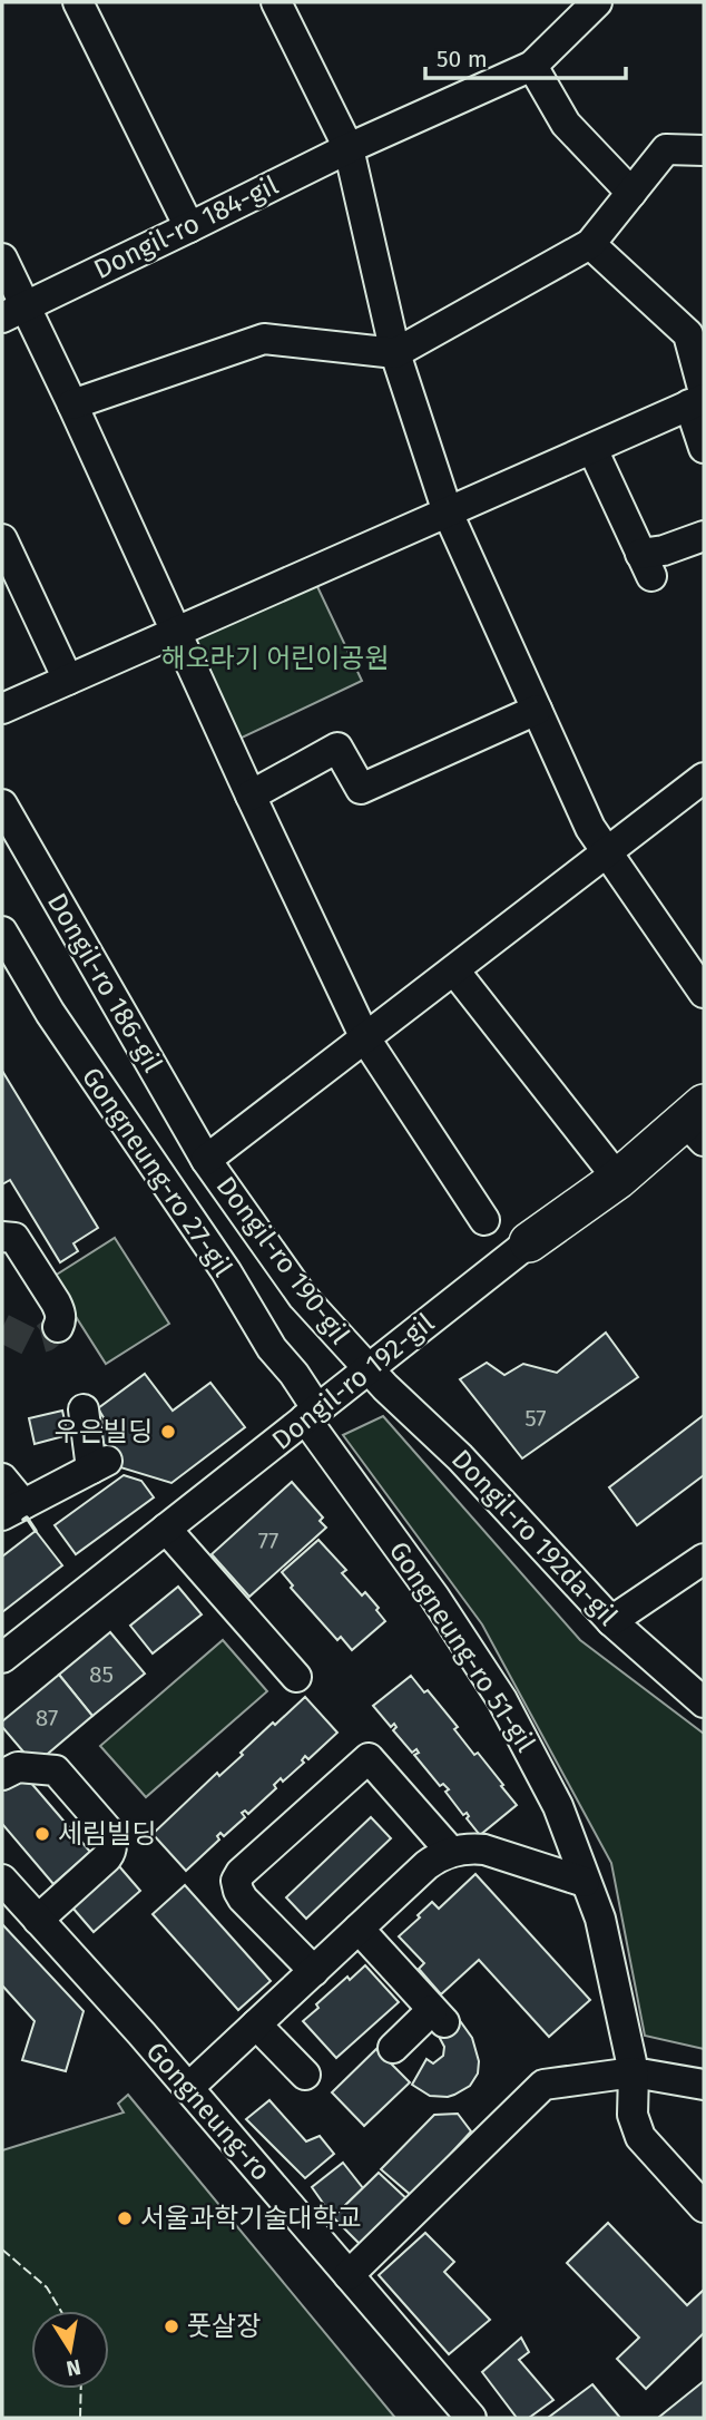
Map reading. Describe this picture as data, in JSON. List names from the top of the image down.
{
  "streets": {
    "main road": ["Dongil-ro 192-gil"],
    "street": [
      "Dongil-ro 184-gil",
      "Dongil-ro 186-gil",
      "Gongneung-ro 27-gil",
      "Dongil-ro 190-gil",
      "Dongil-ro 192da-gil",
      "Gongneung-ro 51-gil",
      "Gongneung-ro"
    ]
  },
  "crossings": [
    ["Dongil-ro 186-gil", "Dongil-ro 190-gil"],
    ["Gongneung-ro 27-gil", "Dongil-ro 192-gil"],
    ["Gongneung-ro 27-gil", "Gongneung-ro 51-gil"],
    ["Dongil-ro 190-gil", "Dongil-ro 192-gil"],
    ["Dongil-ro 190-gil", "Dongil-ro 192da-gil"],
    ["Dongil-ro 192-gil", "Dongil-ro 192da-gil"],
    ["Dongil-ro 192-gil", "Gongneung-ro 51-gil"]
  ],
  "parks": ["해오라기 어린이공원"],
  "places": [
    "우은빌딩",
    "세림빌딩",
    "서울과학기술대학교",
    "풋살장"
  ],
  "house_numbers": [
    "57",
    "77",
    "85",
    "87"
  ],
  "scale_bar": "50 m",
  "north": "bottom"
}
